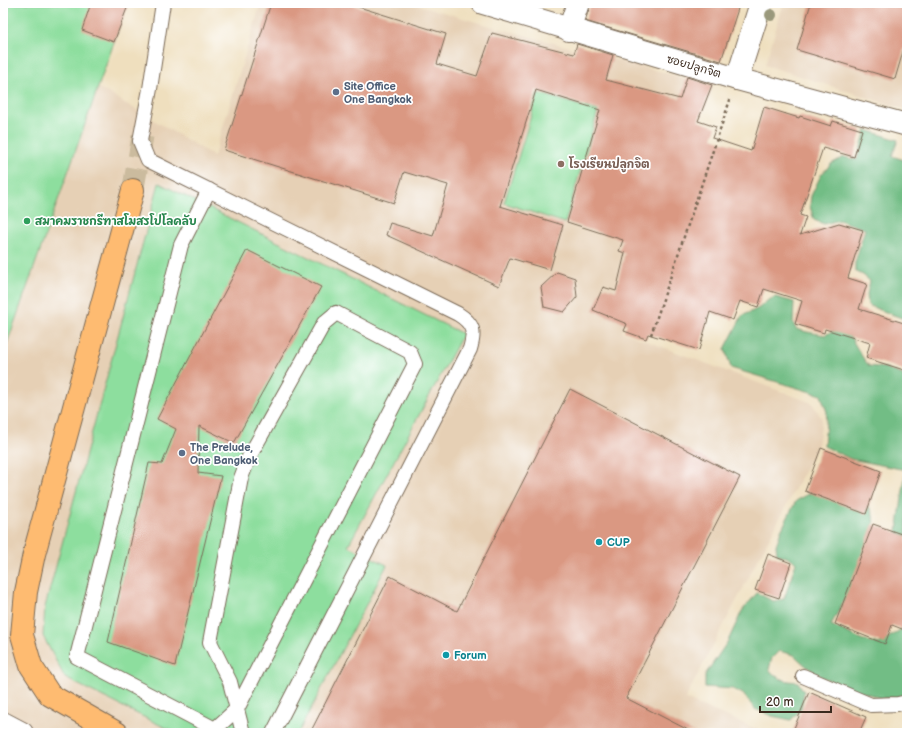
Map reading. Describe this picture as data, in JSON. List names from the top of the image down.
{
  "streets": {
    "street": ["ซอยปลูกจิต"]
  },
  "places": [
    "Site Office One Bangkok",
    "โรงเรียนปลูกจิต",
    "สมาคมราชกรีฑาสโมสรโปโลคลับ",
    "The Prelude, One Bangkok",
    "CUP",
    "Forum"
  ],
  "scale_bar": "20 m"
}
